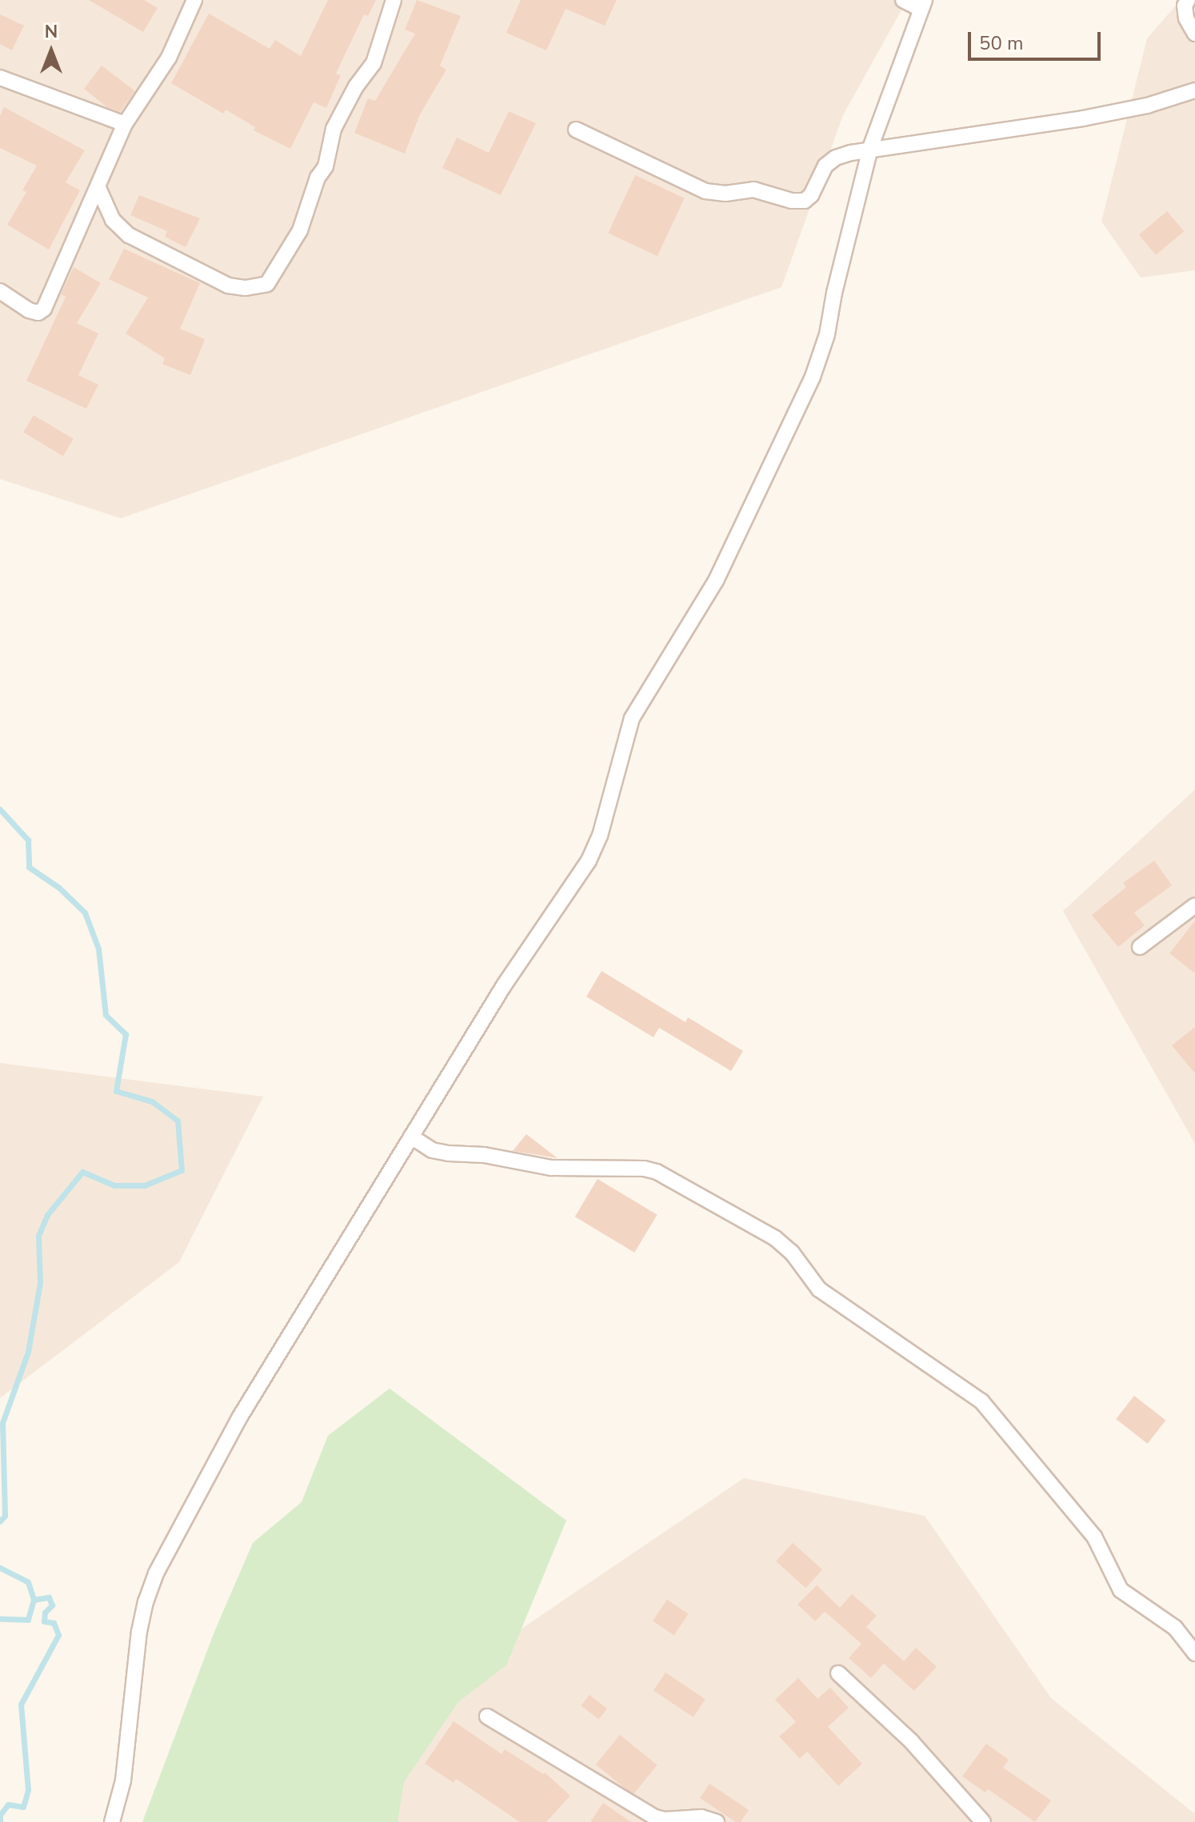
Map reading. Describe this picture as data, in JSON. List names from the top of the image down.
{
  "scale_bar": "50 m",
  "north": "top"
}
